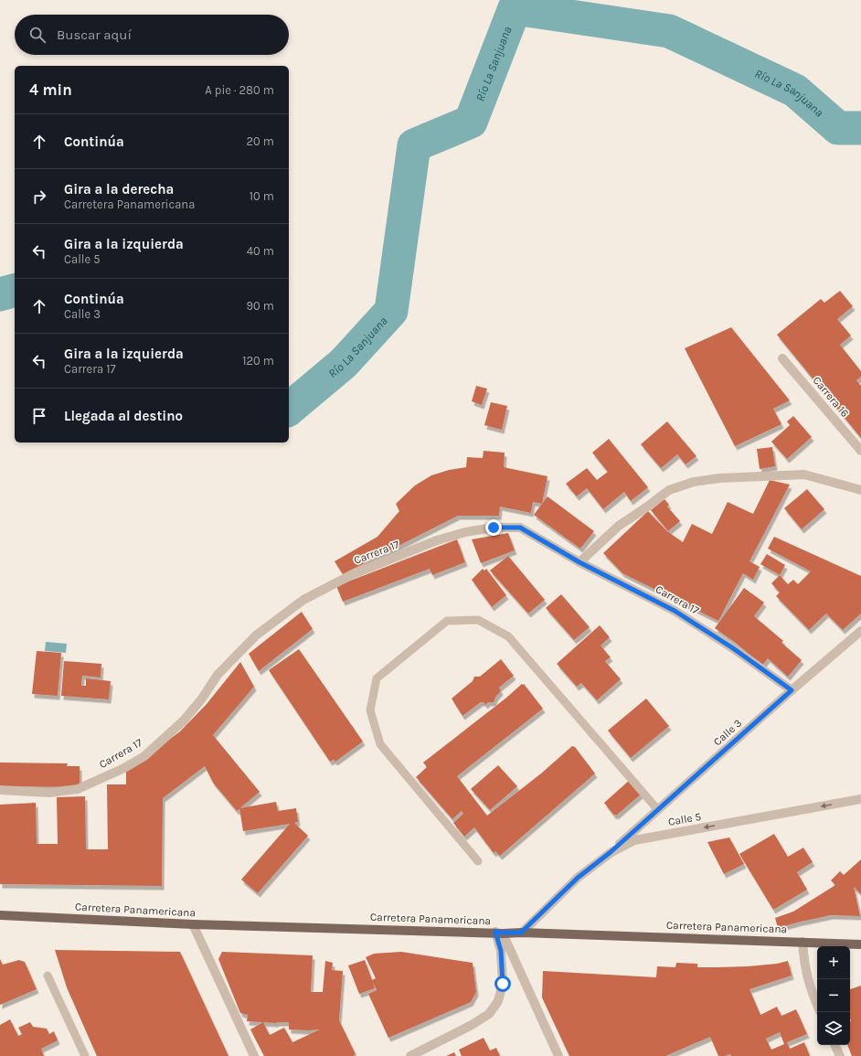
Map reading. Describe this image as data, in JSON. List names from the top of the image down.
{
  "streets": {
    "main road": ["Carretera Panamericana"],
    "street": [
      "Carrera 16",
      "Carrera 17",
      "Calle 3",
      "Calle 5"
    ]
  },
  "crossings": [
    ["Carrera 17", "Calle 3"],
    ["Calle 3", "Calle 5"],
    ["Calle 5", "Carretera Panamericana"]
  ],
  "one_way": ["Calle 5"],
  "water": ["Río La Sanjuana"],
  "page": {
    "search": "Buscar aquí",
    "heading": ["4 min", "A pie · 280 m"],
    "list": [
      ["Continúa", "20 m"],
      ["Gira a la derecha", "Carretera Panamericana", "10 m"],
      ["Gira a la izquierda", "Calle 5", "40 m"],
      ["Continúa", "Calle 3", "90 m"],
      ["Gira a la izquierda", "Carrera 17", "120 m"],
      "Llegada al destino"
    ],
    "map_buttons": ["+", "−"]
  }
}
